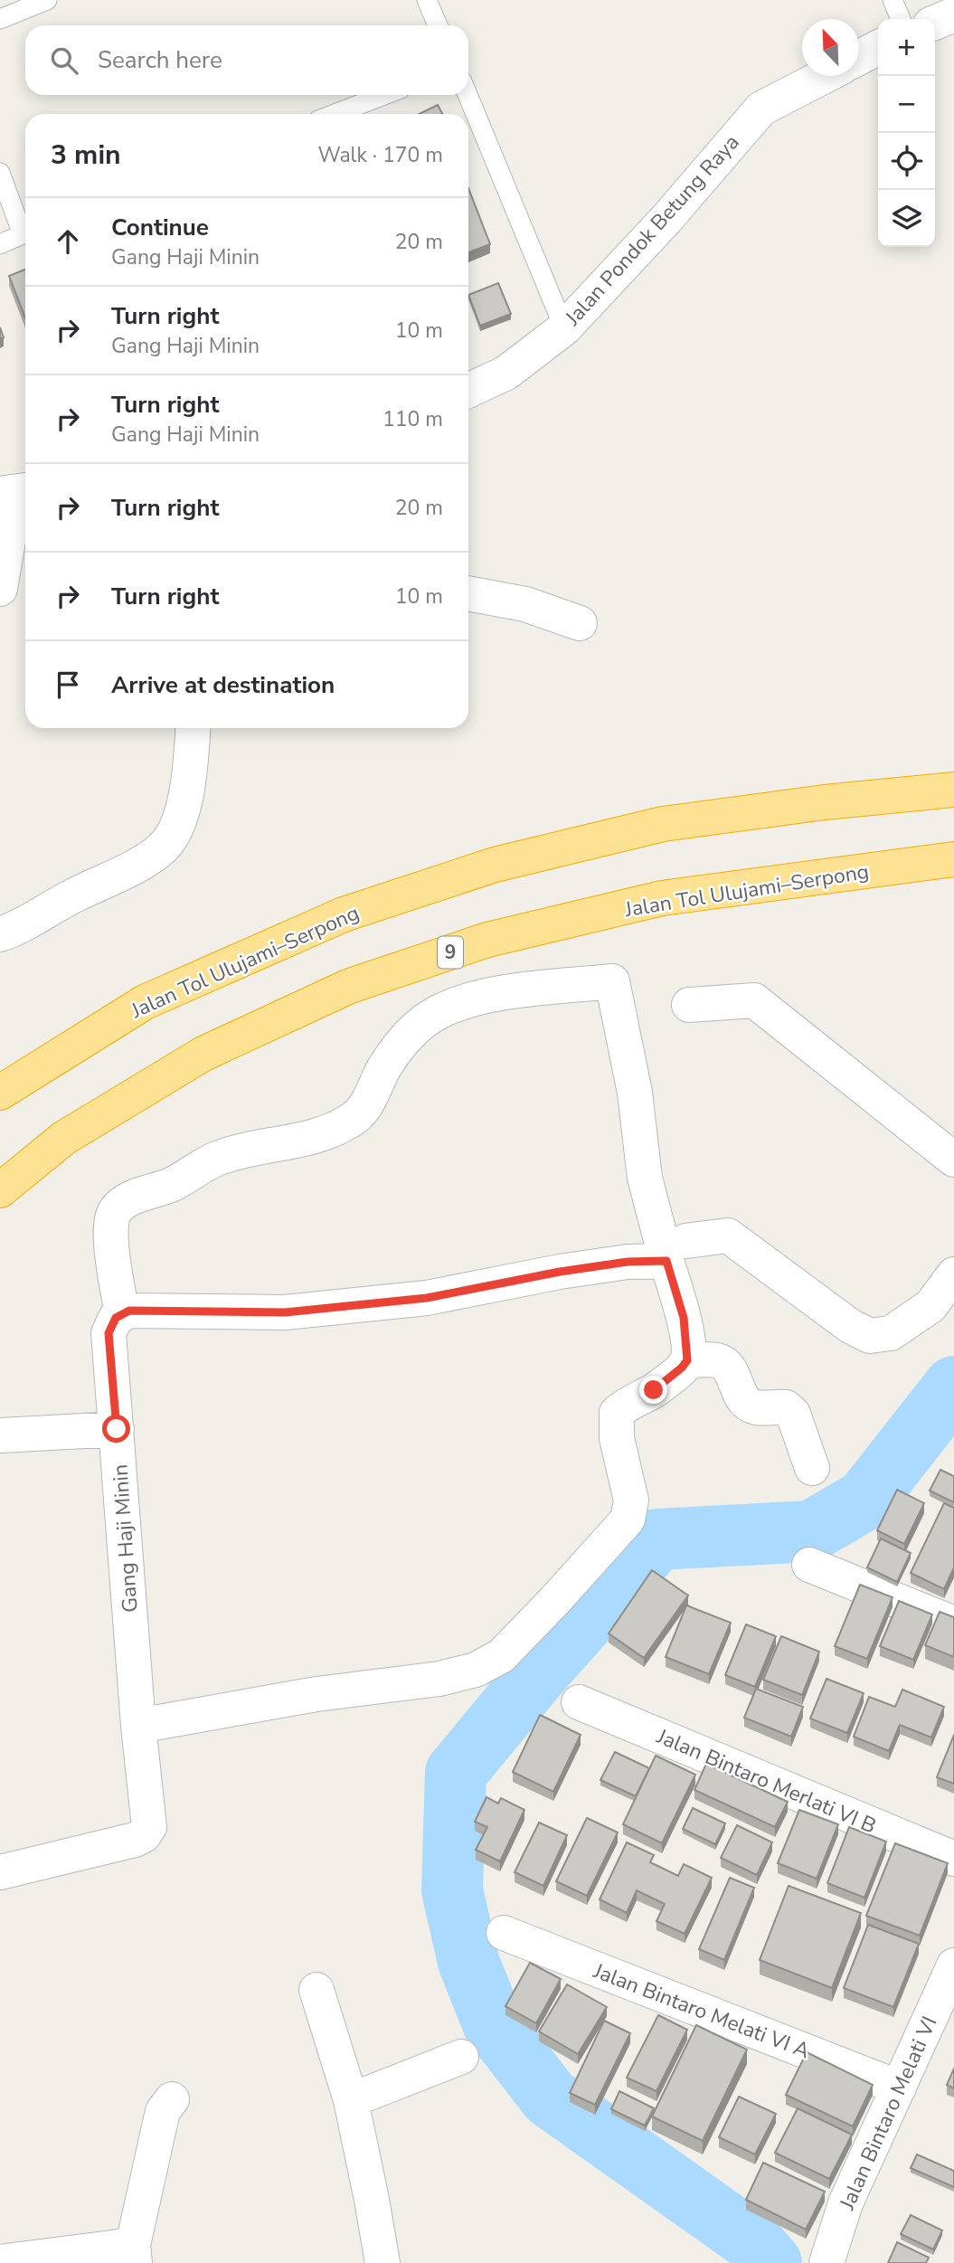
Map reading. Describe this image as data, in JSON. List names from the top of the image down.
{
  "streets": {
    "highway": ["Jalan Tol Ulujami–Serpong", "9"],
    "street": [
      "Jalan Pondok Betung Raya",
      "Gang Haji Minin",
      "Jalan Bintaro Merlati VI B",
      "Jalan Bintaro Melati VI A",
      "Jalan Bintaro Melati VI"
    ]
  },
  "crossings": [
    ["Jalan Bintaro Melati VI A", "Jalan Bintaro Melati VI"]
  ],
  "north": "top left",
  "page": {
    "map_buttons": ["+", "−"],
    "search": "Search here",
    "heading": ["3 min", "Walk · 170 m"],
    "list": [
      ["Continue", "Gang Haji Minin", "20 m"],
      ["Turn right", "Gang Haji Minin", "10 m"],
      ["Turn right", "Gang Haji Minin", "110 m"],
      ["Turn right", "20 m"],
      ["Turn right", "10 m"],
      "Arrive at destination"
    ]
  }
}
